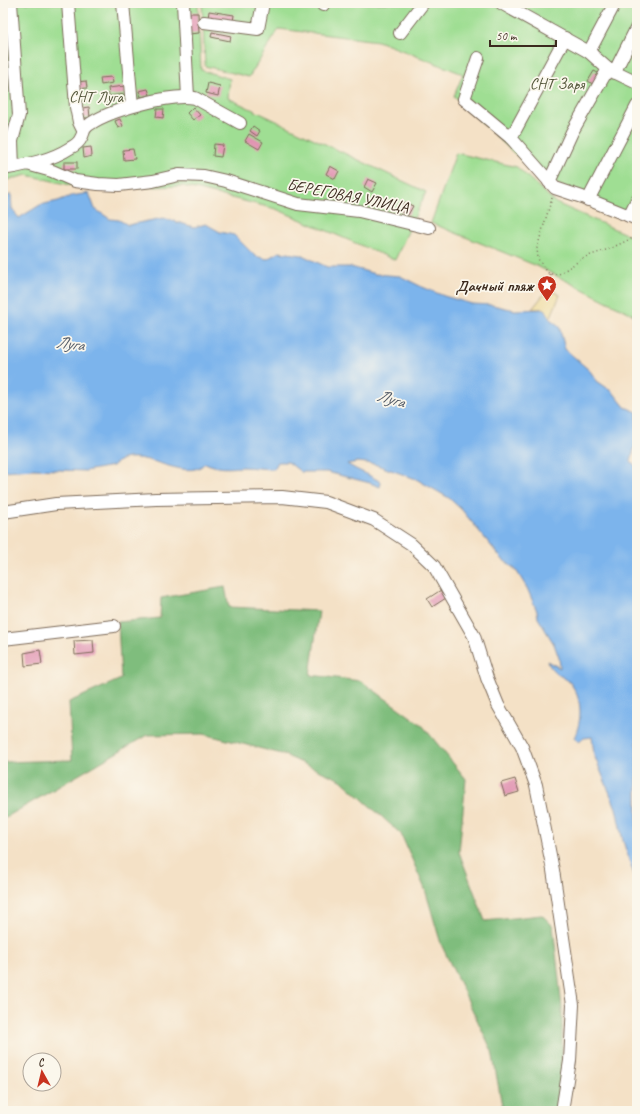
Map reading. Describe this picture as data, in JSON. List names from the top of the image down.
{
  "streets": {
    "street": ["БЕРЕГОВАЯ УЛИЦА"]
  },
  "water": ["Луга"],
  "parks": ["СНТ Заря", "СНТ Луга"],
  "places": {
    "place": ["Дачный пляж"]
  },
  "scale_bar": "50 m",
  "north": "top"
}
